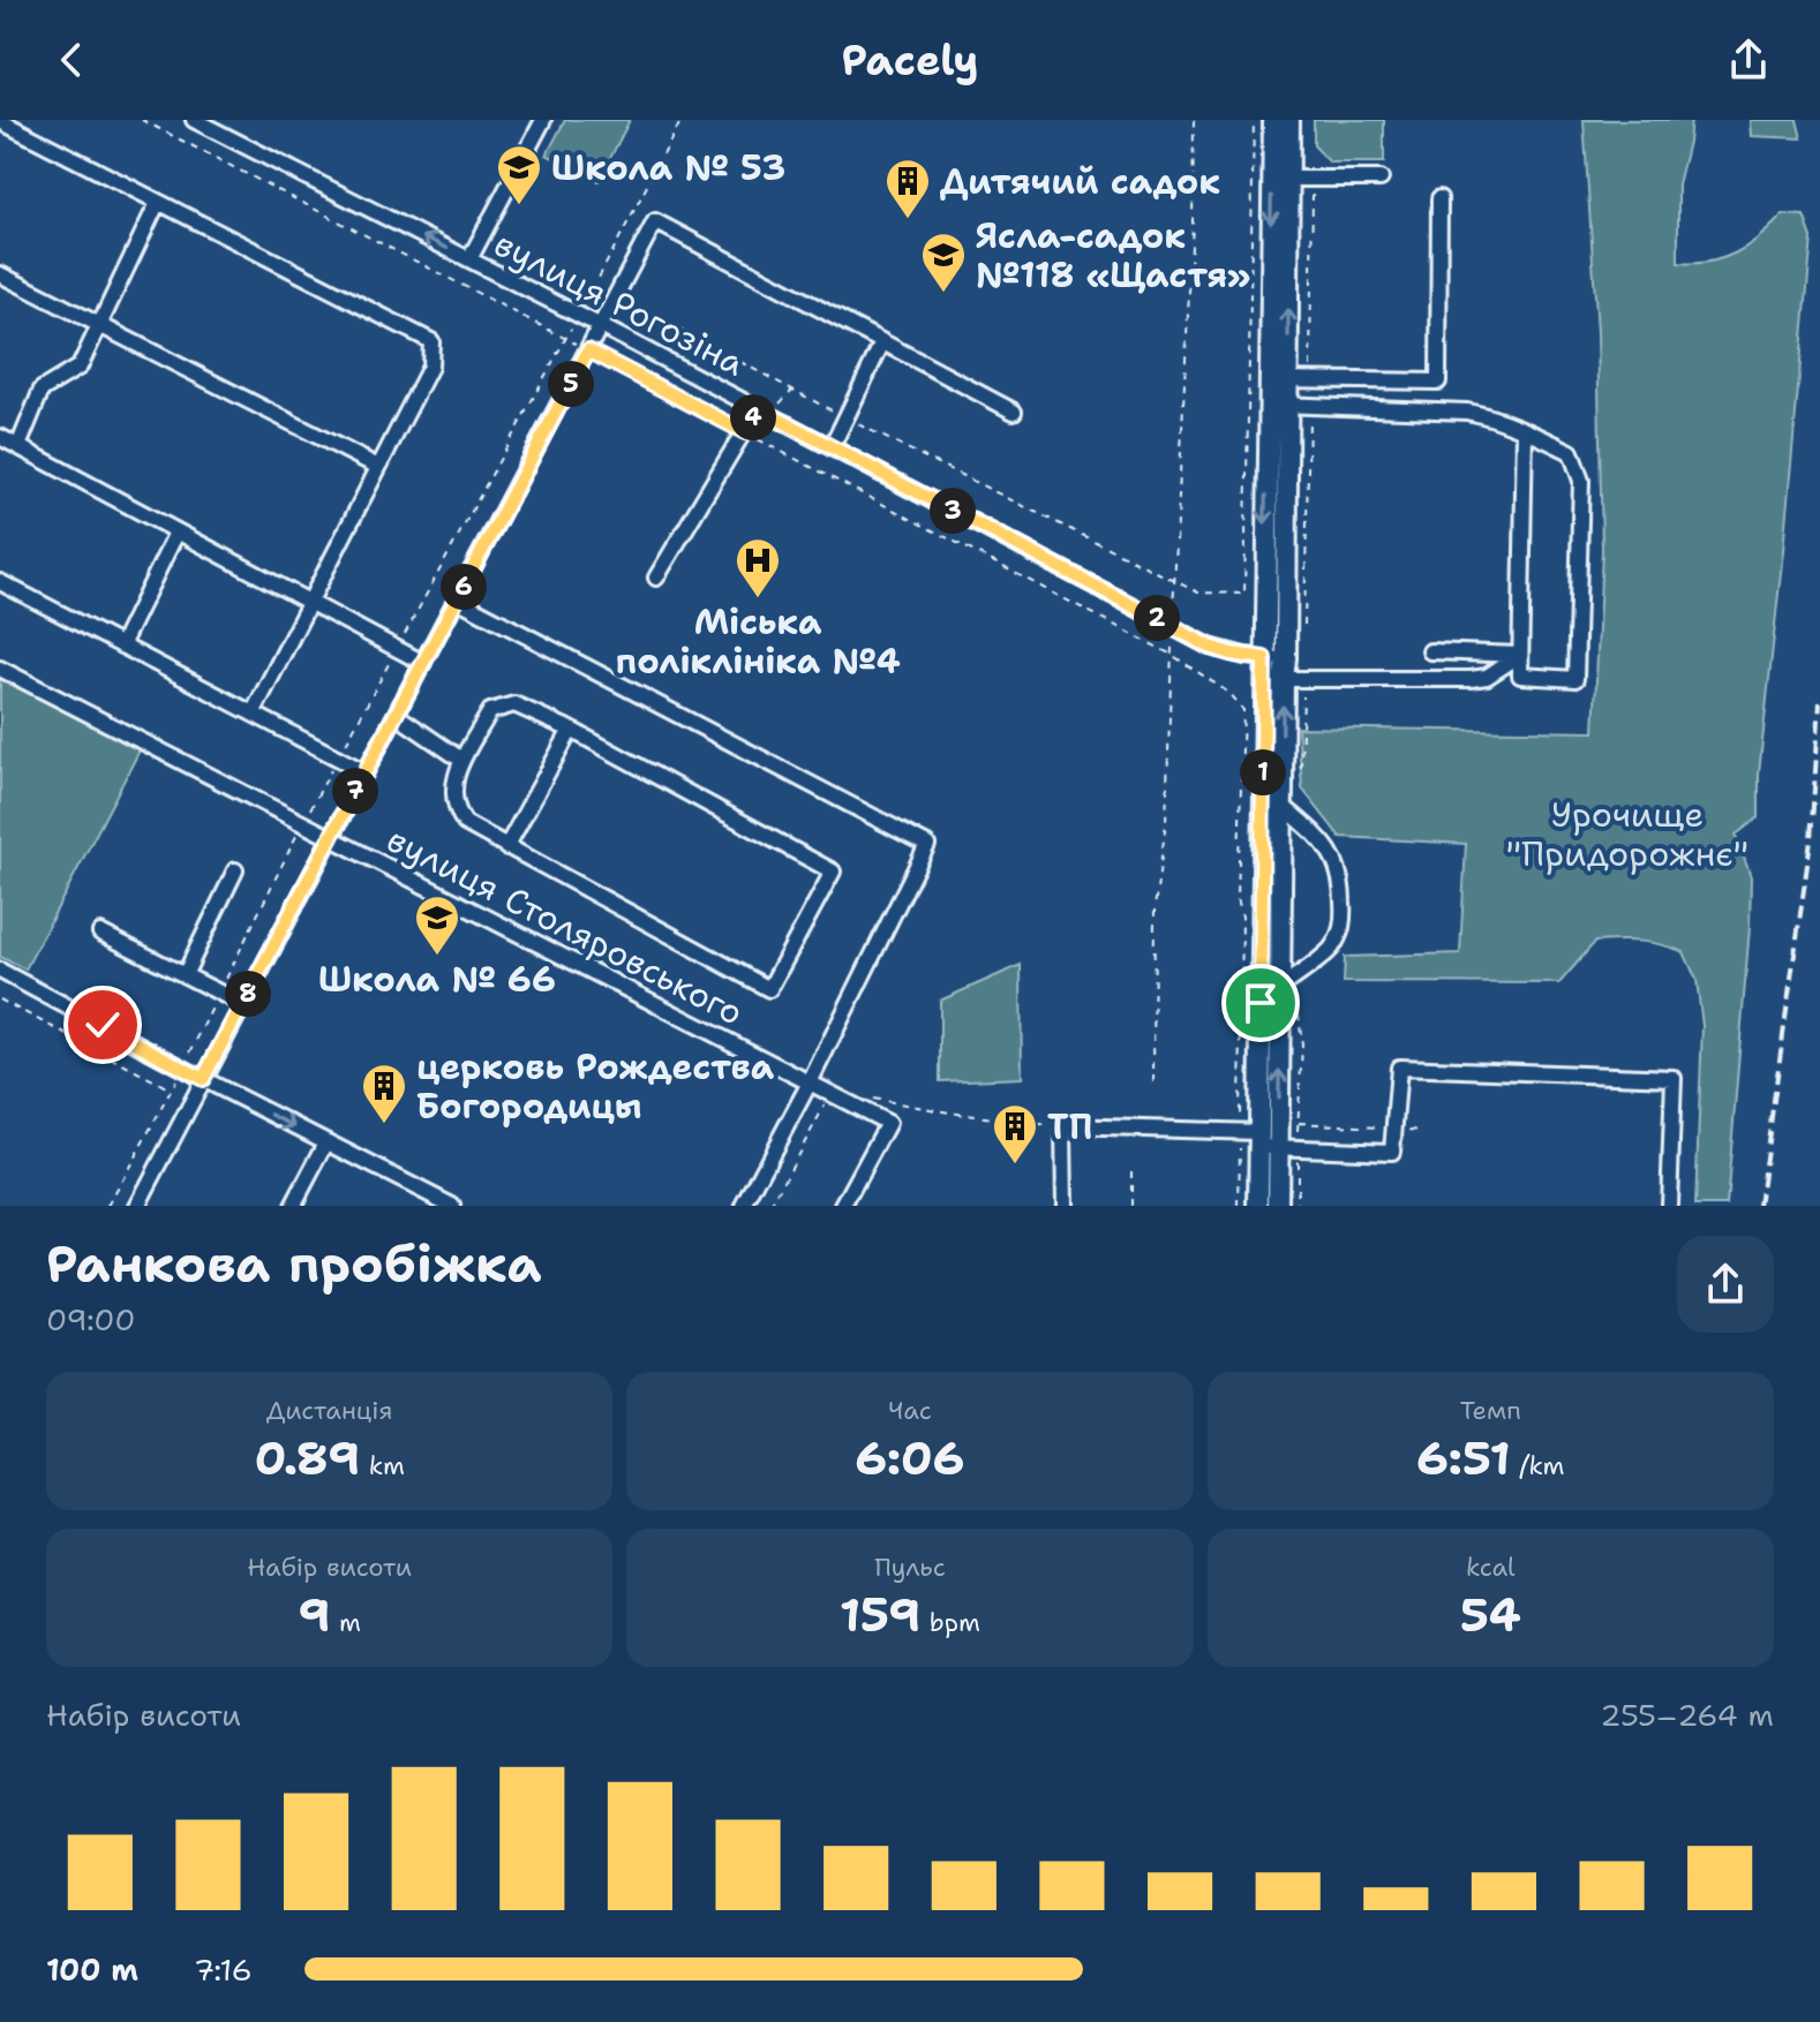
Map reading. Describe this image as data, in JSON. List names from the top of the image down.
{
  "streets": {
    "street": ["вулиця Рогозіна", "вулиця Столяровського"]
  },
  "parks": ["Урочище \"Придорожнє\""],
  "places": {
    "school or university": ["Школа № 53", "Ясла-садок №118 «Щастя»", "Школа № 66"],
    "building": ["Дитячий садок", "церковь Рождества Богородицы", "ТП"],
    "hospital": ["Міська поліклініка №4"]
  },
  "page": {
    "header": "Pacely",
    "pins": [
      "5",
      "4",
      "3",
      "6",
      "2",
      "1",
      "7",
      "8"
    ],
    "heading": ["Ранкова пробіжка", "09:00"],
    "stats": [
      ["Дистанція", "0.89 km"],
      ["Час", "6:06"],
      ["Темп", "6:51 /km"],
      ["Набір висоти", "9 m"],
      ["Пульс", "159 bpm"],
      ["kcal", "54"]
    ],
    "chart": ["Набір висоти", "255–264 m"],
    "list": [
      {
        "name": "100 m",
        "note": "7:16"
      }
    ]
  }
}
